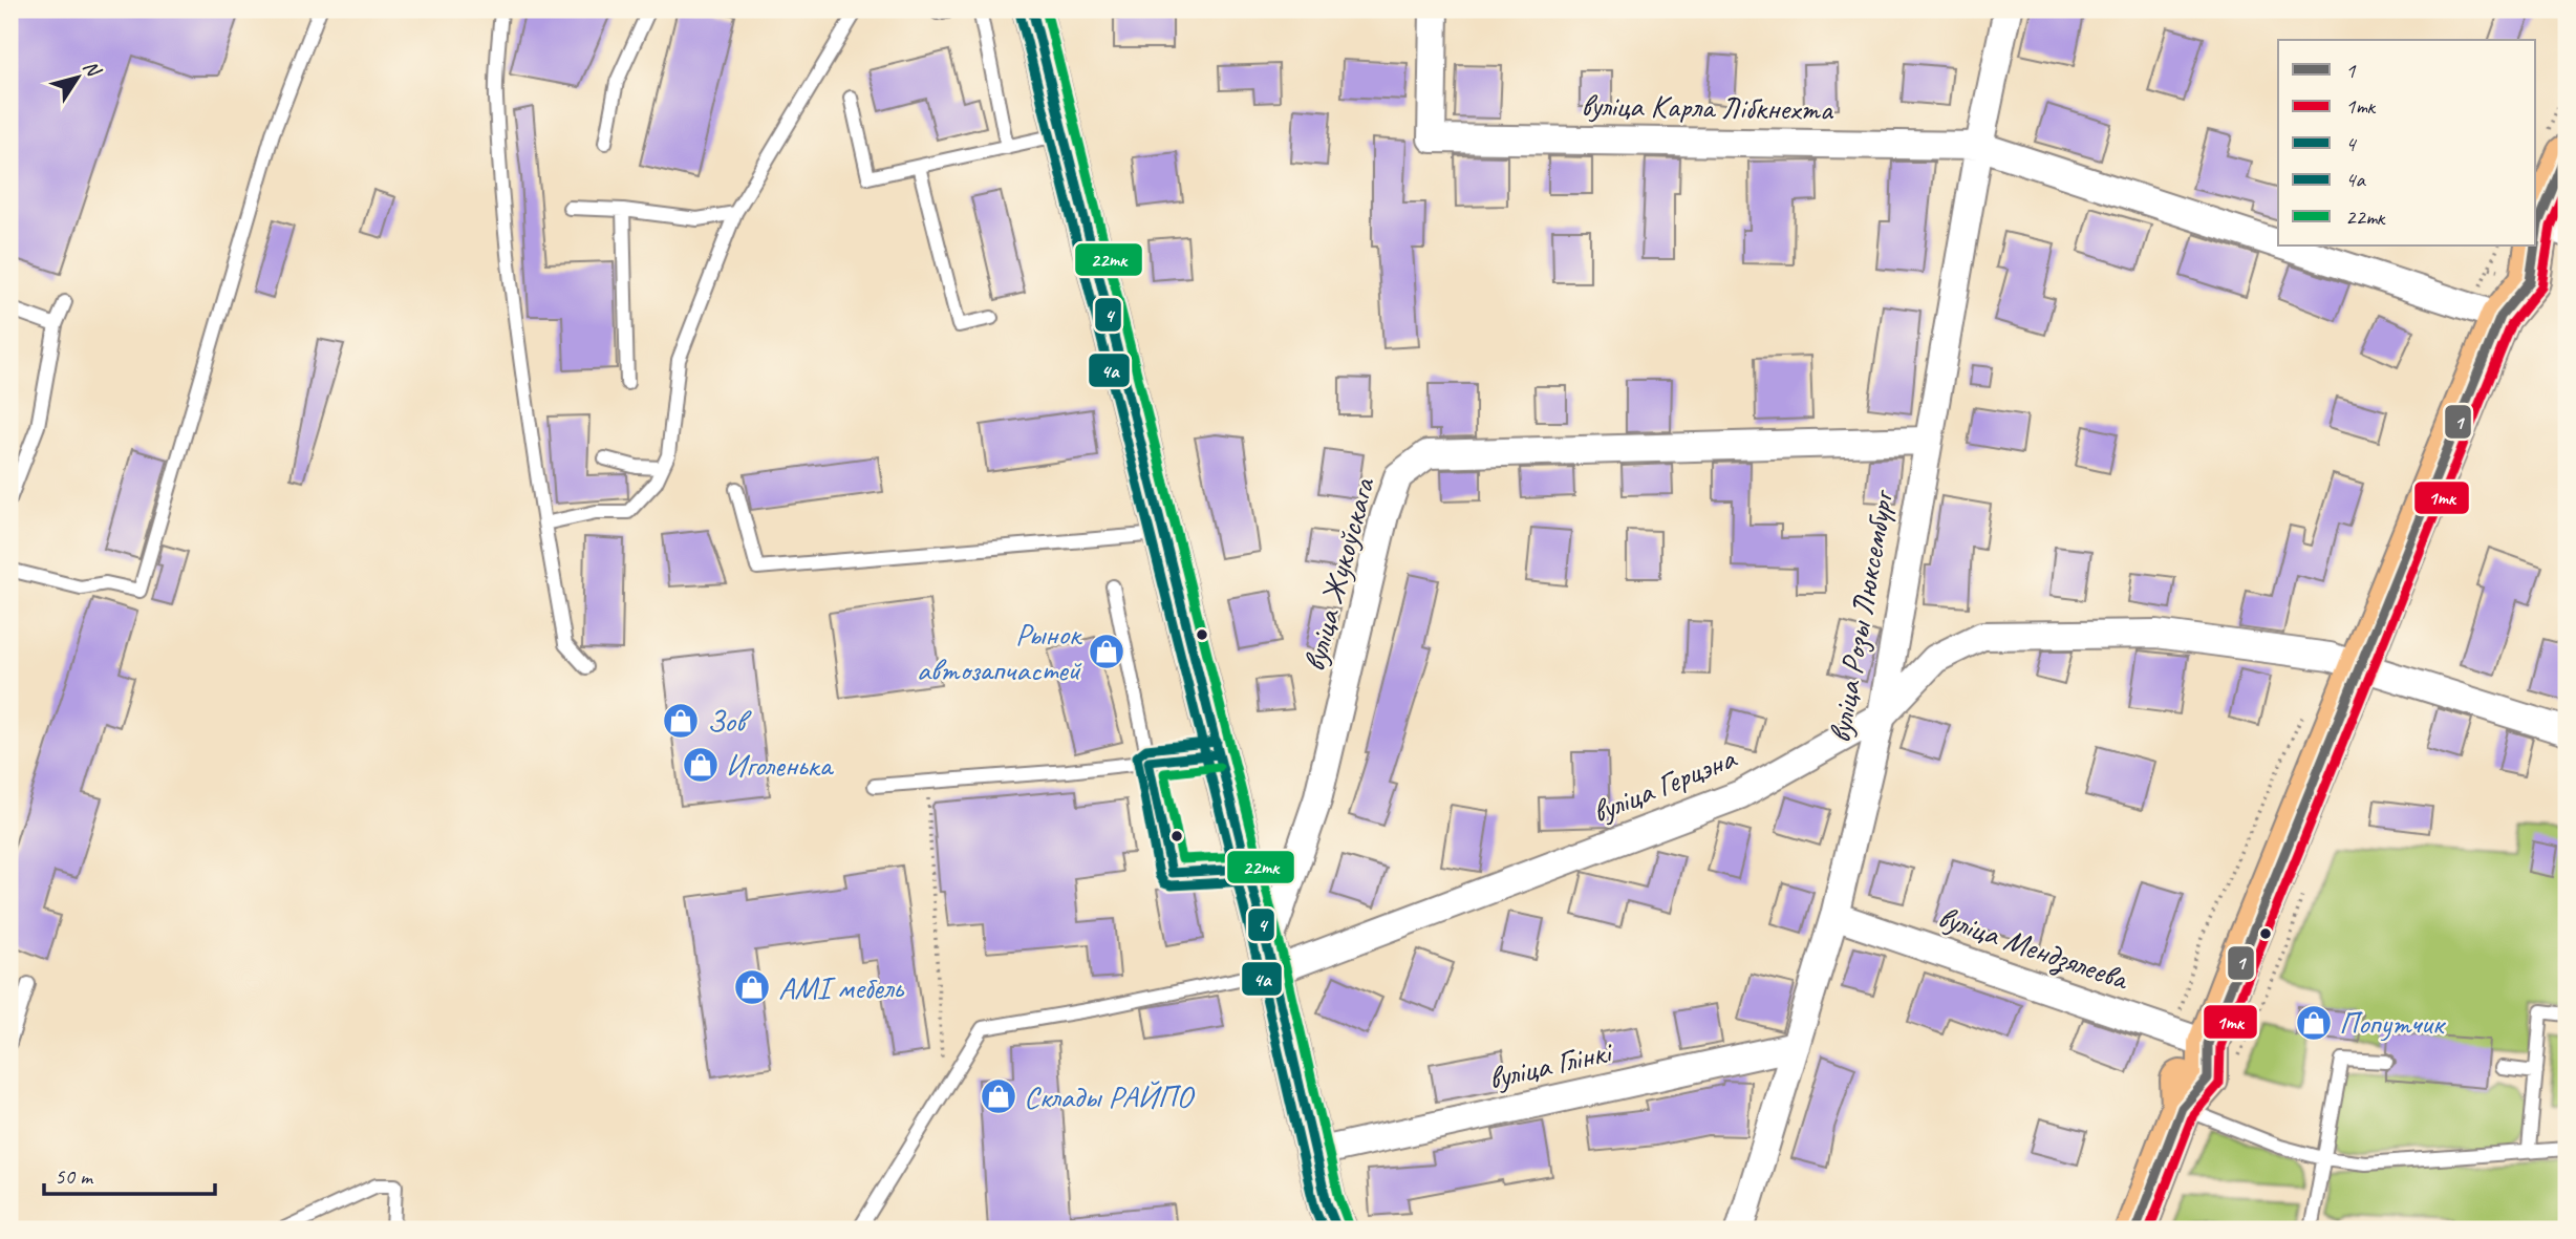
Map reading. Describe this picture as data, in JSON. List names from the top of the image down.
{
  "streets": {
    "street": [
      "вуліца Карла Лібкнехта",
      "вуліца Жукоўскага",
      "вуліца Розы Люксембург",
      "вуліца Герцэна",
      "вуліца Мендзялеева",
      "вуліца Глінкі"
    ]
  },
  "crossings": [
    ["вуліца Карла Лібкнехта", "вуліца Розы Люксембург"],
    ["вуліца Жукоўскага", "вуліца Розы Люксембург"],
    ["вуліца Жукоўскага", "вуліца Герцэна"],
    ["вуліца Розы Люксембург", "вуліца Герцэна"],
    ["вуліца Розы Люксембург", "вуліца Мендзялеева"],
    ["вуліца Розы Люксембург", "вуліца Глінкі"]
  ],
  "places": {
    "shop": [
      "Рынок автозапчастей",
      "Зов",
      "Иголенька",
      "AMI мебель",
      "Попутчик",
      "Склады РАЙПО"
    ]
  },
  "lines": [
    "transit line 4",
    "transit line 22тк",
    "transit line 4а",
    "transit line 1",
    "transit line 1тк"
  ],
  "legend": [
    "1",
    "1тк",
    "4",
    "4а",
    "22тк"
  ],
  "scale_bar": "50 m",
  "north": "top right"
}
